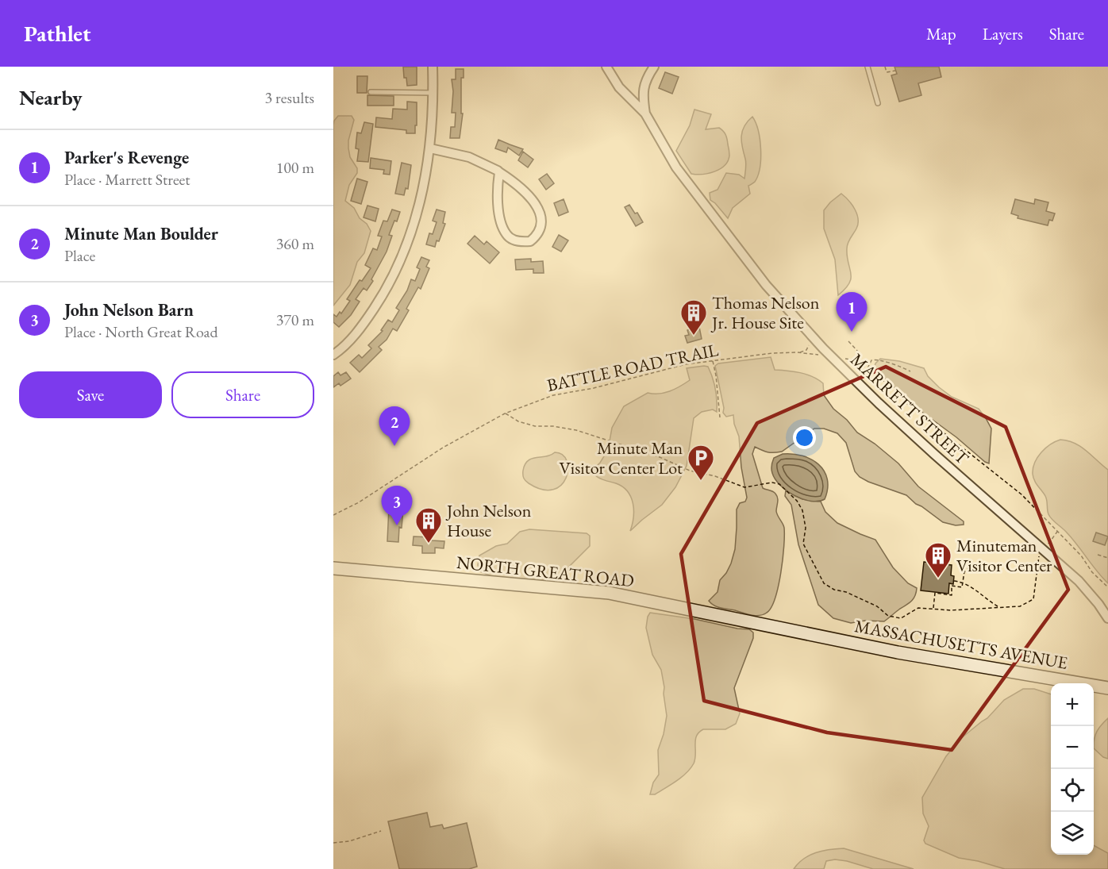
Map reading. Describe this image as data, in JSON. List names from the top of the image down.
{
  "streets": {
    "main road": ["NORTH GREAT ROAD", "MASSACHUSETTS AVENUE"],
    "street": ["MARRETT STREET"],
    "path": ["BATTLE ROAD TRAIL"]
  },
  "crossings": [
    ["BATTLE ROAD TRAIL", "MARRETT STREET"],
    ["NORTH GREAT ROAD", "MASSACHUSETTS AVENUE"]
  ],
  "places": {
    "building": ["Thomas Nelson Jr. House Site", "John Nelson House", "Minuteman Visitor Center"],
    "parking": ["Minute Man Visitor Center Lot"]
  },
  "page": {
    "header": "Pathlet",
    "nav": ["Map", "Layers", "Share"],
    "heading": ["Nearby", "3 results"],
    "list": [
      {
        "mark": "1",
        "name": "Parker's Revenge",
        "note": "Place · Marrett Street",
        "value": "100 m"
      },
      {
        "mark": "2",
        "name": "Minute Man Boulder",
        "note": "Place",
        "value": "360 m"
      },
      {
        "mark": "3",
        "name": "John Nelson Barn",
        "note": "Place · North Great Road",
        "value": "370 m"
      }
    ],
    "pins": ["1", "2", "3"],
    "buttons": ["Save", "Share"],
    "map_buttons": ["+", "−"]
  }
}
